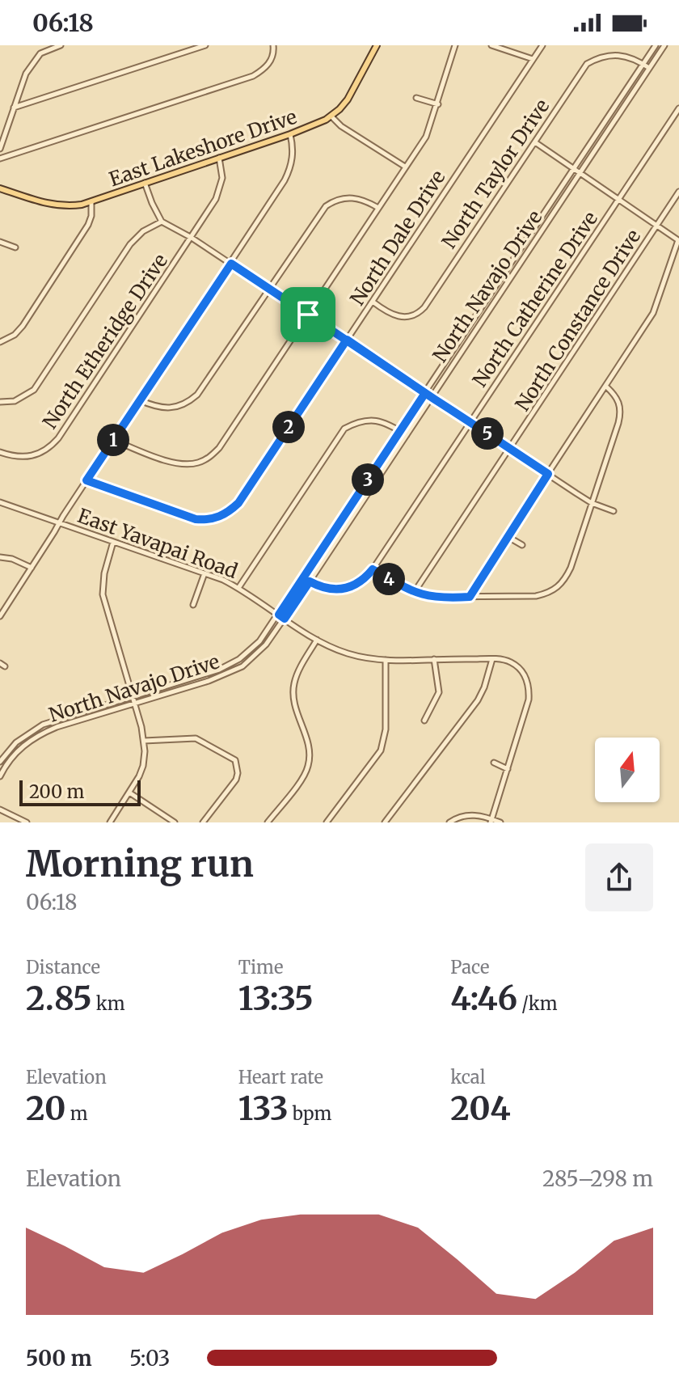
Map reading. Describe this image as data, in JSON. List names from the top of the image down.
{
  "streets": {
    "main road": ["East Lakeshore Drive"],
    "street": [
      "North Taylor Drive",
      "North Dale Drive",
      "North Navajo Drive",
      "North Catherine Drive",
      "North Constance Drive",
      "North Etheridge Drive",
      "East Yavapai Road"
    ]
  },
  "crossings": [
    ["East Lakeshore Drive", "North Etheridge Drive"],
    ["North Taylor Drive", "North Dale Drive"],
    ["North Taylor Drive", "North Navajo Drive"],
    ["North Navajo Drive", "North Catherine Drive"],
    ["North Navajo Drive", "East Yavapai Road"]
  ],
  "scale_bar": "200 m",
  "north": "top",
  "page": {
    "status": "06:18",
    "pins": [
      "2",
      "5",
      "1",
      "3",
      "4"
    ],
    "scale": "200 m",
    "heading": ["Morning run", "06:18"],
    "stats": [
      ["Distance", "2.85 km"],
      ["Time", "13:35"],
      ["Pace", "4:46 /km"],
      ["Elevation", "20 m"],
      ["Heart rate", "133 bpm"],
      ["kcal", "204"]
    ],
    "chart": ["Elevation", "285–298 m"],
    "list": [
      {
        "name": "500 m",
        "note": "5:03"
      }
    ]
  }
}
